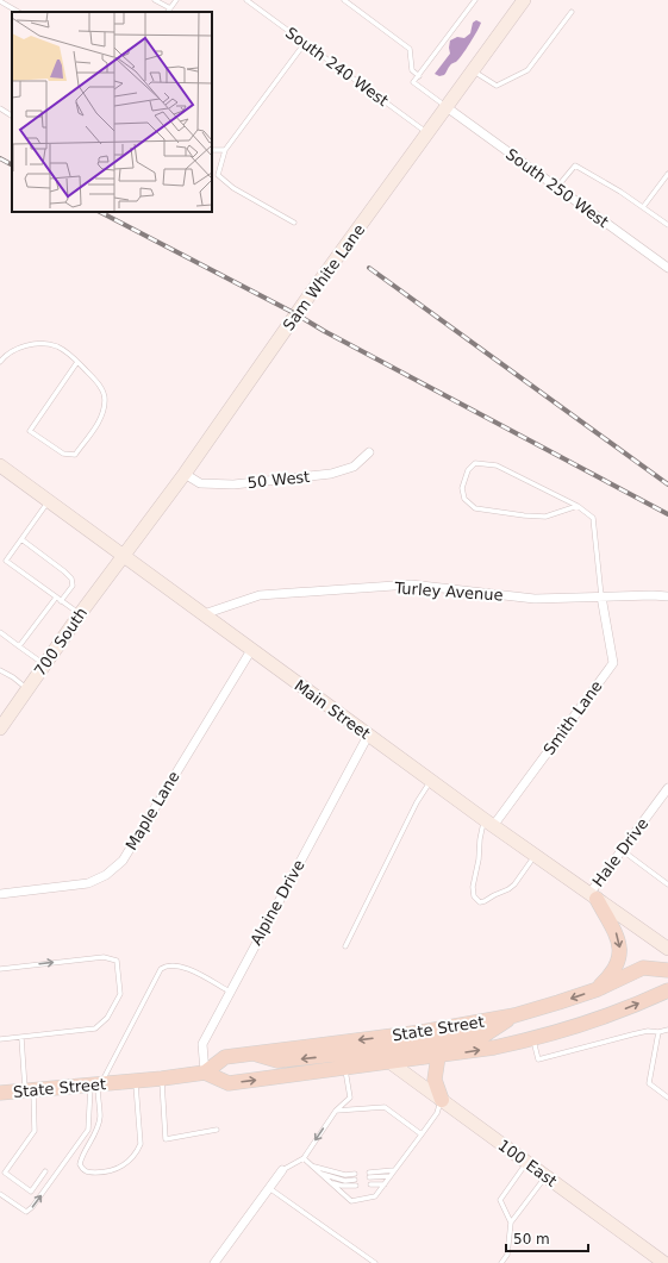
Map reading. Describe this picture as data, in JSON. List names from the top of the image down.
{
  "streets": {
    "main road": [
      "Sam White Lane",
      "700 South",
      "Main Street",
      "State Street",
      "100 East"
    ],
    "street": [
      "South 250 West",
      "50 West",
      "Turley Avenue",
      "Smith Lane",
      "Maple Lane",
      "Hale Drive",
      "Alpine Drive"
    ],
    "lane": ["South 240 West"]
  },
  "crossings": [
    ["South 240 West", "Sam White Lane"],
    ["South 250 West", "Sam White Lane"],
    ["Sam White Lane", "50 West"],
    ["Sam White Lane", "700 South"],
    ["Sam White Lane", "Main Street"],
    ["Turley Avenue", "Main Street"],
    ["Turley Avenue", "Smith Lane"],
    ["700 South", "Main Street"],
    ["Main Street", "Smith Lane"],
    ["Main Street", "Maple Lane"],
    ["Main Street", "Hale Drive"],
    ["Main Street", "Alpine Drive"],
    ["Alpine Drive", "State Street"],
    ["State Street", "100 East"]
  ],
  "scale_bar": "50 m"
}
